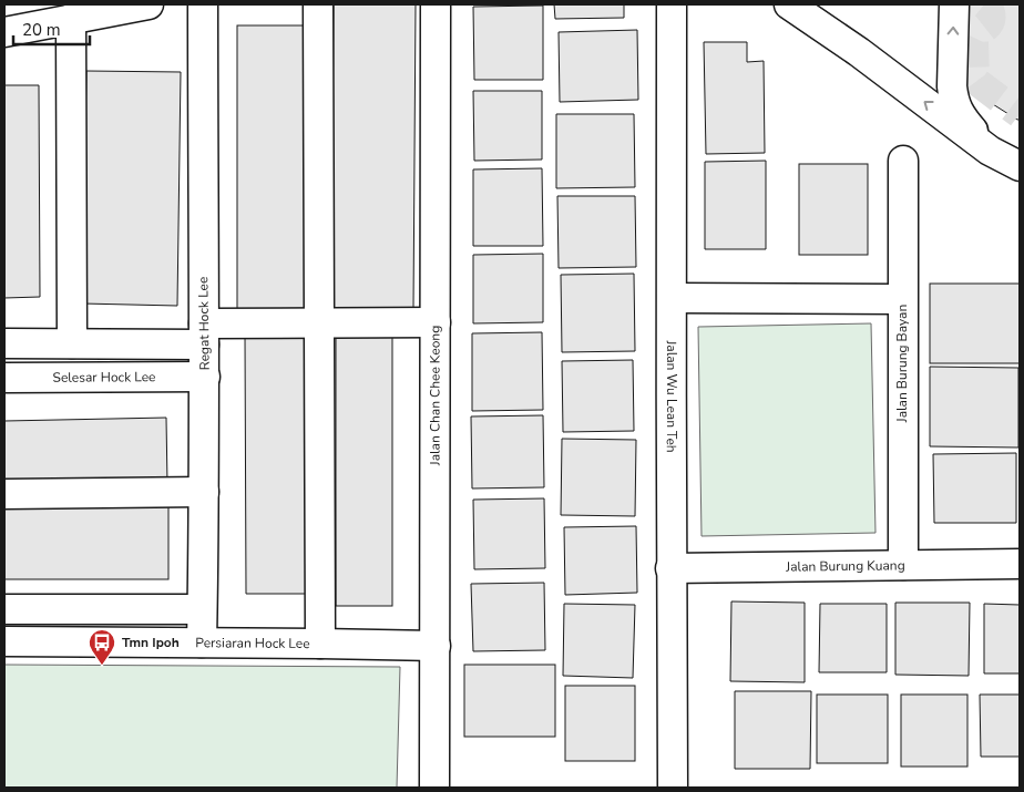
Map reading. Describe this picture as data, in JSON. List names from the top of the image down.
{
  "streets": {
    "street": [
      "Regat Hock Lee",
      "Jalan Burung Bayan",
      "Selesar Hock Lee",
      "Jalan Chan Chee Keong",
      "Jalan Wu Lean Teh",
      "Jalan Burung Kuang",
      "Persiaran Hock Lee"
    ]
  },
  "crossings": [
    ["Regat Hock Lee", "Selesar Hock Lee"],
    ["Regat Hock Lee", "Persiaran Hock Lee"],
    ["Jalan Burung Bayan", "Jalan Burung Kuang"],
    ["Jalan Chan Chee Keong", "Persiaran Hock Lee"],
    ["Jalan Wu Lean Teh", "Jalan Burung Kuang"]
  ],
  "places": {
    "bus stop": ["Tmn Ipoh"]
  },
  "scale_bar": "20 m"
}
